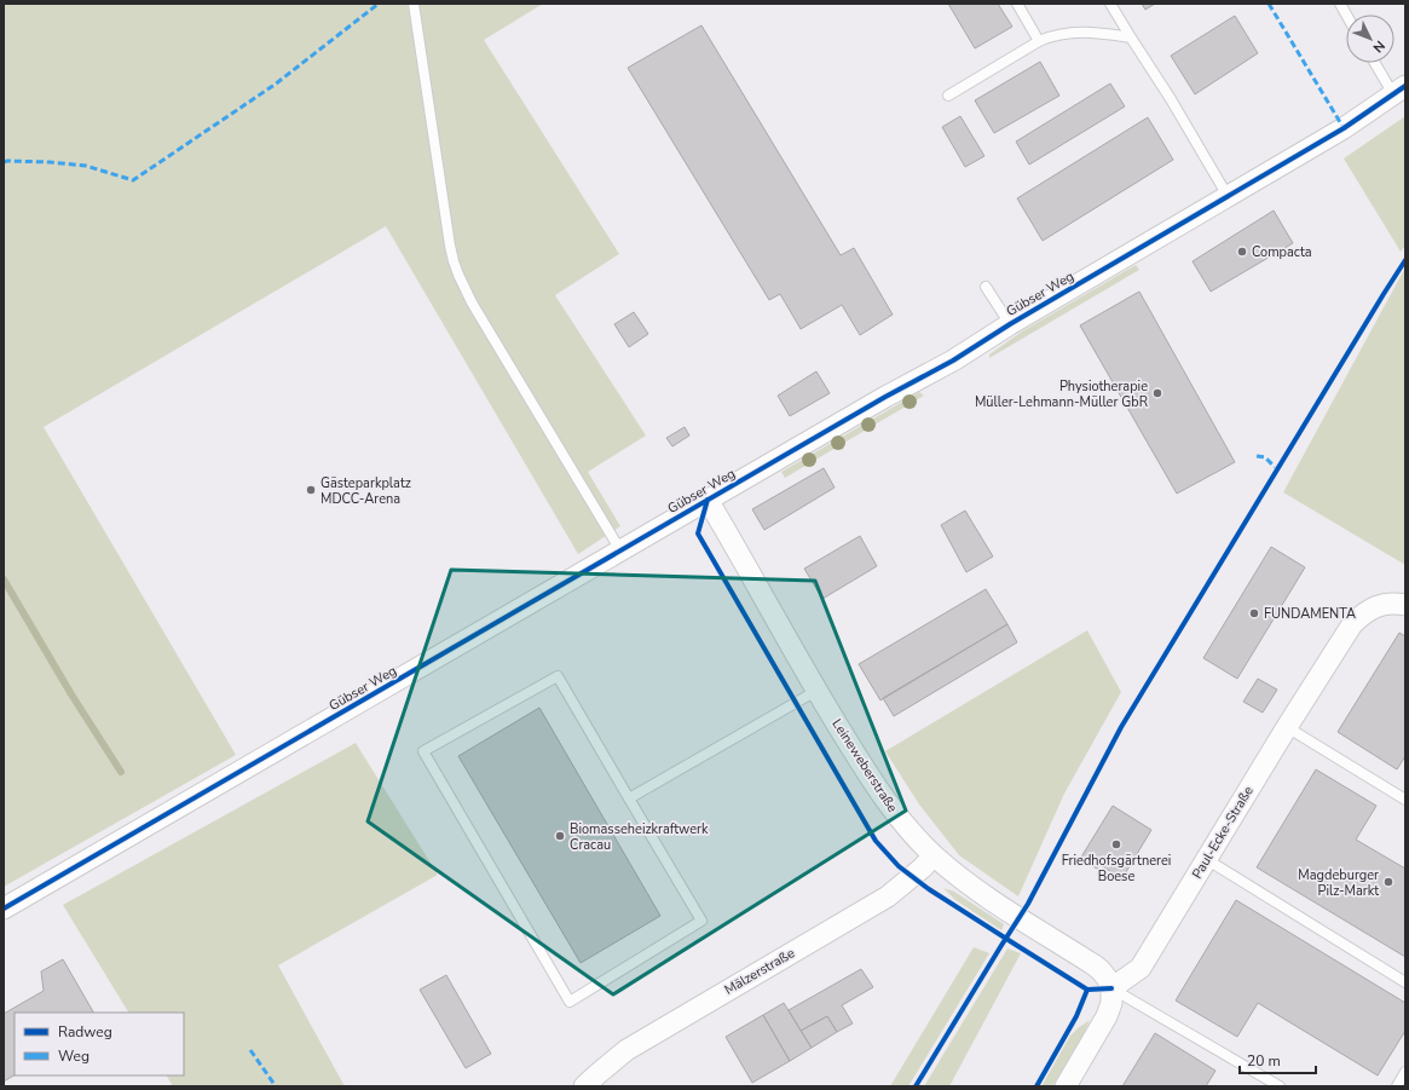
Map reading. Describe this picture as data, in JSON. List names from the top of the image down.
{
  "streets": {
    "street": [
      "Gübser Weg",
      "Leineweberstraße",
      "Paul-Ecke-Straße",
      "Mälzerstraße"
    ]
  },
  "crossings": [
    ["Gübser Weg", "Leineweberstraße"],
    ["Leineweberstraße", "Paul-Ecke-Straße"],
    ["Leineweberstraße", "Mälzerstraße"]
  ],
  "places": [
    "Compacta",
    "Physiotherapie Müller-Lehmann-Müller GbR",
    "Gästeparkplatz MDCC-Arena",
    "FUNDAMENTA",
    "Biomasseheizkraftwerk Cracau",
    "Friedhofsgärtnerei Boese",
    "Magdeburger Pilz-Markt"
  ],
  "legend": ["Radweg", "Weg"],
  "scale_bar": "20 m",
  "north": "bottom right"
}
